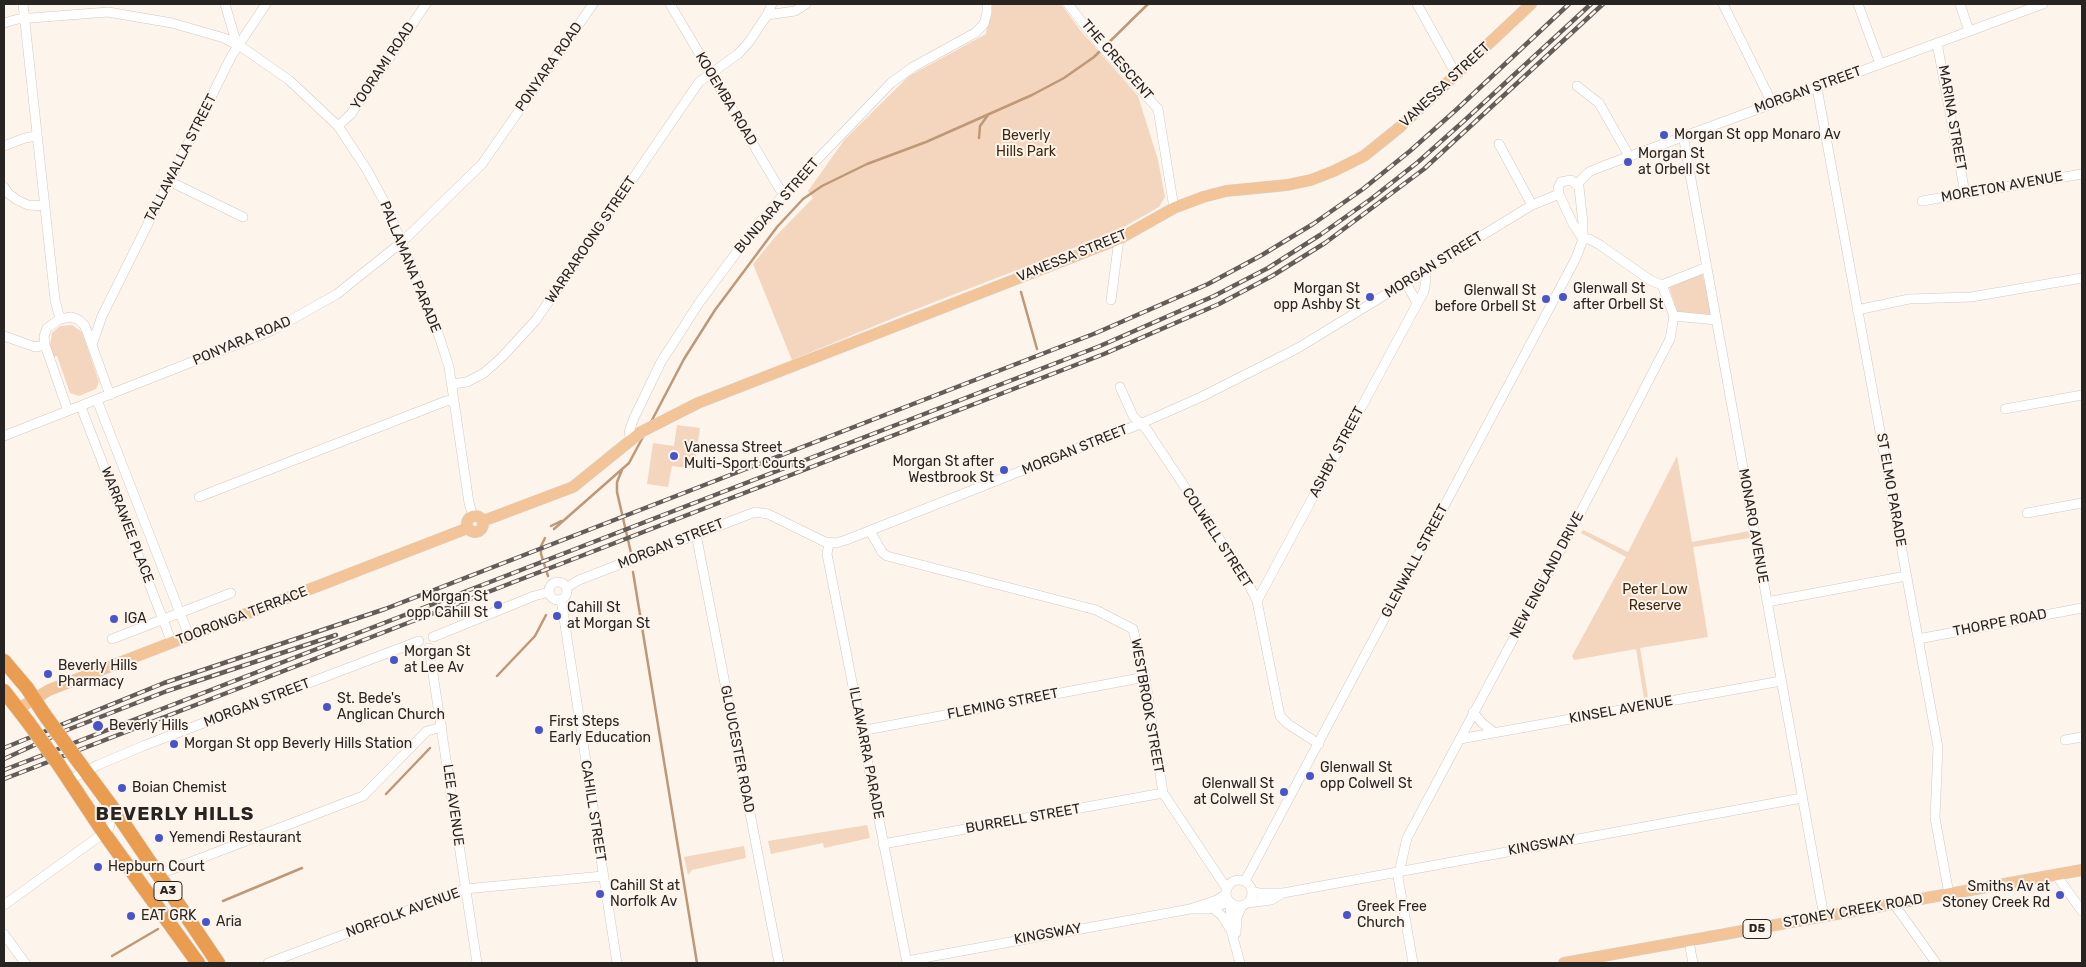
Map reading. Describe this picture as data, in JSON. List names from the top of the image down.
{
  "streets": {
    "highway": ["A3"],
    "main road": [
      "VANESSA STREET",
      "TOORONGA TERRACE",
      "STONEY CREEK ROAD",
      "D5"
    ],
    "street": [
      "THE CRESCENT",
      "YOORAMI ROAD",
      "PONYARA ROAD",
      "MORGAN STREET",
      "KOOEMBA ROAD",
      "MARINA STREET",
      "TALLAWALLA STREET",
      "MORETON AVENUE",
      "BUNDARA STREET",
      "WARRAROONG STREET",
      "PALLAMANA PARADE",
      "ASHBY STREET",
      "ST ELMO PARADE",
      "WARRAWEE PLACE",
      "MONARO AVENUE",
      "COLWELL STREET",
      "GLENWALL STREET",
      "NEW ENGLAND DRIVE",
      "THORPE ROAD",
      "FLEMING STREET",
      "WESTBROOK STREET",
      "KINSEL AVENUE",
      "GLOUCESTER ROAD",
      "ILLAWARRA PARADE",
      "LEE AVENUE",
      "CAHILL STREET",
      "BURRELL STREET",
      "KINGSWAY",
      "NORFOLK AVENUE"
    ]
  },
  "crossings": [
    ["THE CRESCENT", "VANESSA STREET"],
    ["YOORAMI ROAD", "PALLAMANA PARADE"],
    ["PONYARA ROAD", "PALLAMANA PARADE"],
    ["PONYARA ROAD", "WARRAWEE PLACE"],
    ["VANESSA STREET", "BUNDARA STREET"],
    ["MORGAN STREET", "MARINA STREET"],
    ["MORGAN STREET", "ASHBY STREET"],
    ["MORGAN STREET", "ST ELMO PARADE"],
    ["MORGAN STREET", "MONARO AVENUE"],
    ["MORGAN STREET", "COLWELL STREET"],
    ["MORGAN STREET", "WESTBROOK STREET"],
    ["MORGAN STREET", "GLOUCESTER ROAD"],
    ["MORGAN STREET", "ILLAWARRA PARADE"],
    ["MORGAN STREET", "LEE AVENUE"],
    ["MORGAN STREET", "CAHILL STREET"],
    ["MORGAN STREET", "A3"],
    ["KOOEMBA ROAD", "BUNDARA STREET"],
    ["KOOEMBA ROAD", "WARRAROONG STREET"],
    ["MARINA STREET", "MORETON AVENUE"],
    ["TALLAWALLA STREET", "PALLAMANA PARADE"],
    ["WARRAROONG STREET", "PALLAMANA PARADE"],
    ["PALLAMANA PARADE", "TOORONGA TERRACE"],
    ["ASHBY STREET", "COLWELL STREET"],
    ["ST ELMO PARADE", "THORPE ROAD"],
    ["ST ELMO PARADE", "STONEY CREEK ROAD"],
    ["WARRAWEE PLACE", "TOORONGA TERRACE"],
    ["MONARO AVENUE", "KINSEL AVENUE"],
    ["MONARO AVENUE", "KINGSWAY"],
    ["MONARO AVENUE", "STONEY CREEK ROAD"],
    ["COLWELL STREET", "GLENWALL STREET"],
    ["NEW ENGLAND DRIVE", "KINSEL AVENUE"],
    ["NEW ENGLAND DRIVE", "KINGSWAY"],
    ["TOORONGA TERRACE", "A3"],
    ["FLEMING STREET", "WESTBROOK STREET"],
    ["FLEMING STREET", "ILLAWARRA PARADE"],
    ["WESTBROOK STREET", "BURRELL STREET"],
    ["WESTBROOK STREET", "KINGSWAY"],
    ["ILLAWARRA PARADE", "BURRELL STREET"],
    ["ILLAWARRA PARADE", "KINGSWAY"],
    ["LEE AVENUE", "NORFOLK AVENUE"],
    ["CAHILL STREET", "NORFOLK AVENUE"]
  ],
  "districts": ["BEVERLY HILLS"],
  "parks": ["Beverly Hills Park", "Peter Low Reserve"],
  "places": [
    "Morgan St opp Monaro Av",
    "Morgan St at Orbell St",
    "Morgan St opp Ashby St",
    "Glenwall St after Orbell St",
    "Glenwall St before Orbell St",
    "Vanessa Street Multi-Sport Courts",
    "Morgan St after Westbrook St",
    "Morgan St opp Cahill St",
    "Cahill St at Morgan St",
    "IGA",
    "Morgan St at Lee Av",
    "Beverly Hills Pharmacy",
    "St. Bede's Anglican Church",
    "Beverly Hills",
    "First Steps Early Education",
    "Morgan St opp Beverly Hills Station",
    "Glenwall St opp Colwell St",
    "Boian Chemist",
    "Glenwall St at Colwell St",
    "Yemendi Restaurant",
    "Hepburn Court",
    "Cahill St at Norfolk Av",
    "Smiths Av at Stoney Creek Rd",
    "Greek Free Church",
    "EAT GRK",
    "Aria"
  ]
}
